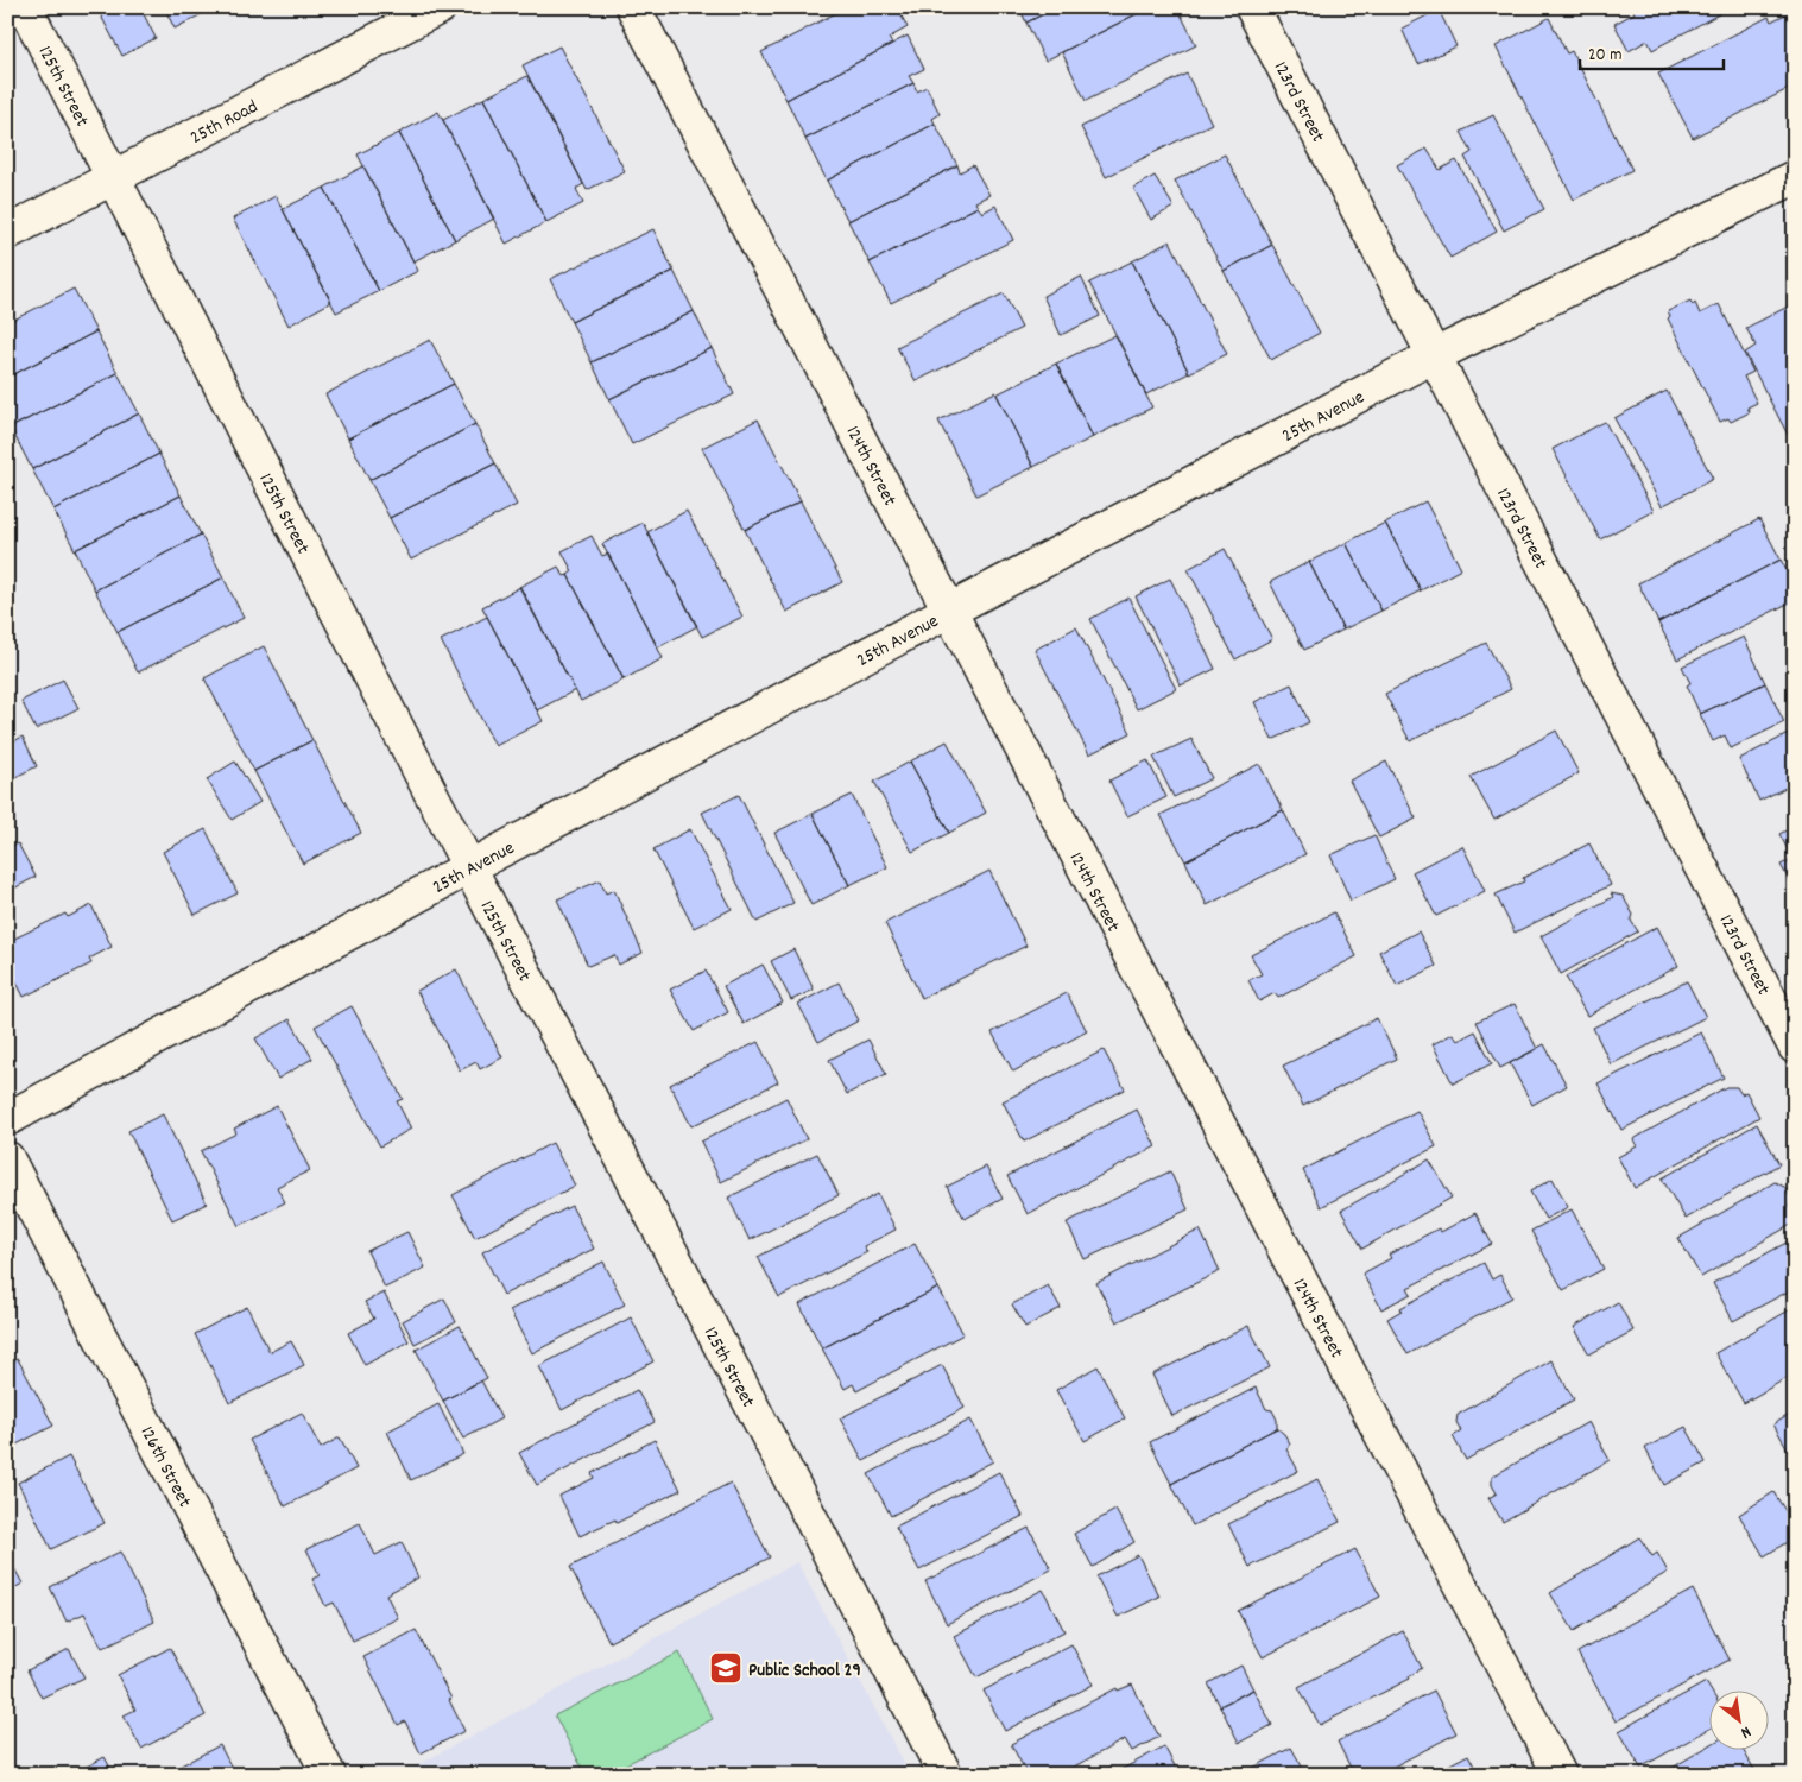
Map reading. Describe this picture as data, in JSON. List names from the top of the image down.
{
  "streets": {
    "street": [
      "125th Street",
      "123rd Street",
      "25th Road",
      "25th Avenue",
      "124th Street",
      "126th Street"
    ]
  },
  "crossings": [
    ["125th Street", "25th Road"],
    ["125th Street", "25th Avenue"],
    ["123rd Street", "25th Avenue"],
    ["25th Avenue", "124th Street"]
  ],
  "places": {
    "school or university": ["Public School 29"]
  },
  "scale_bar": "20 m",
  "north": "bottom right"
}
